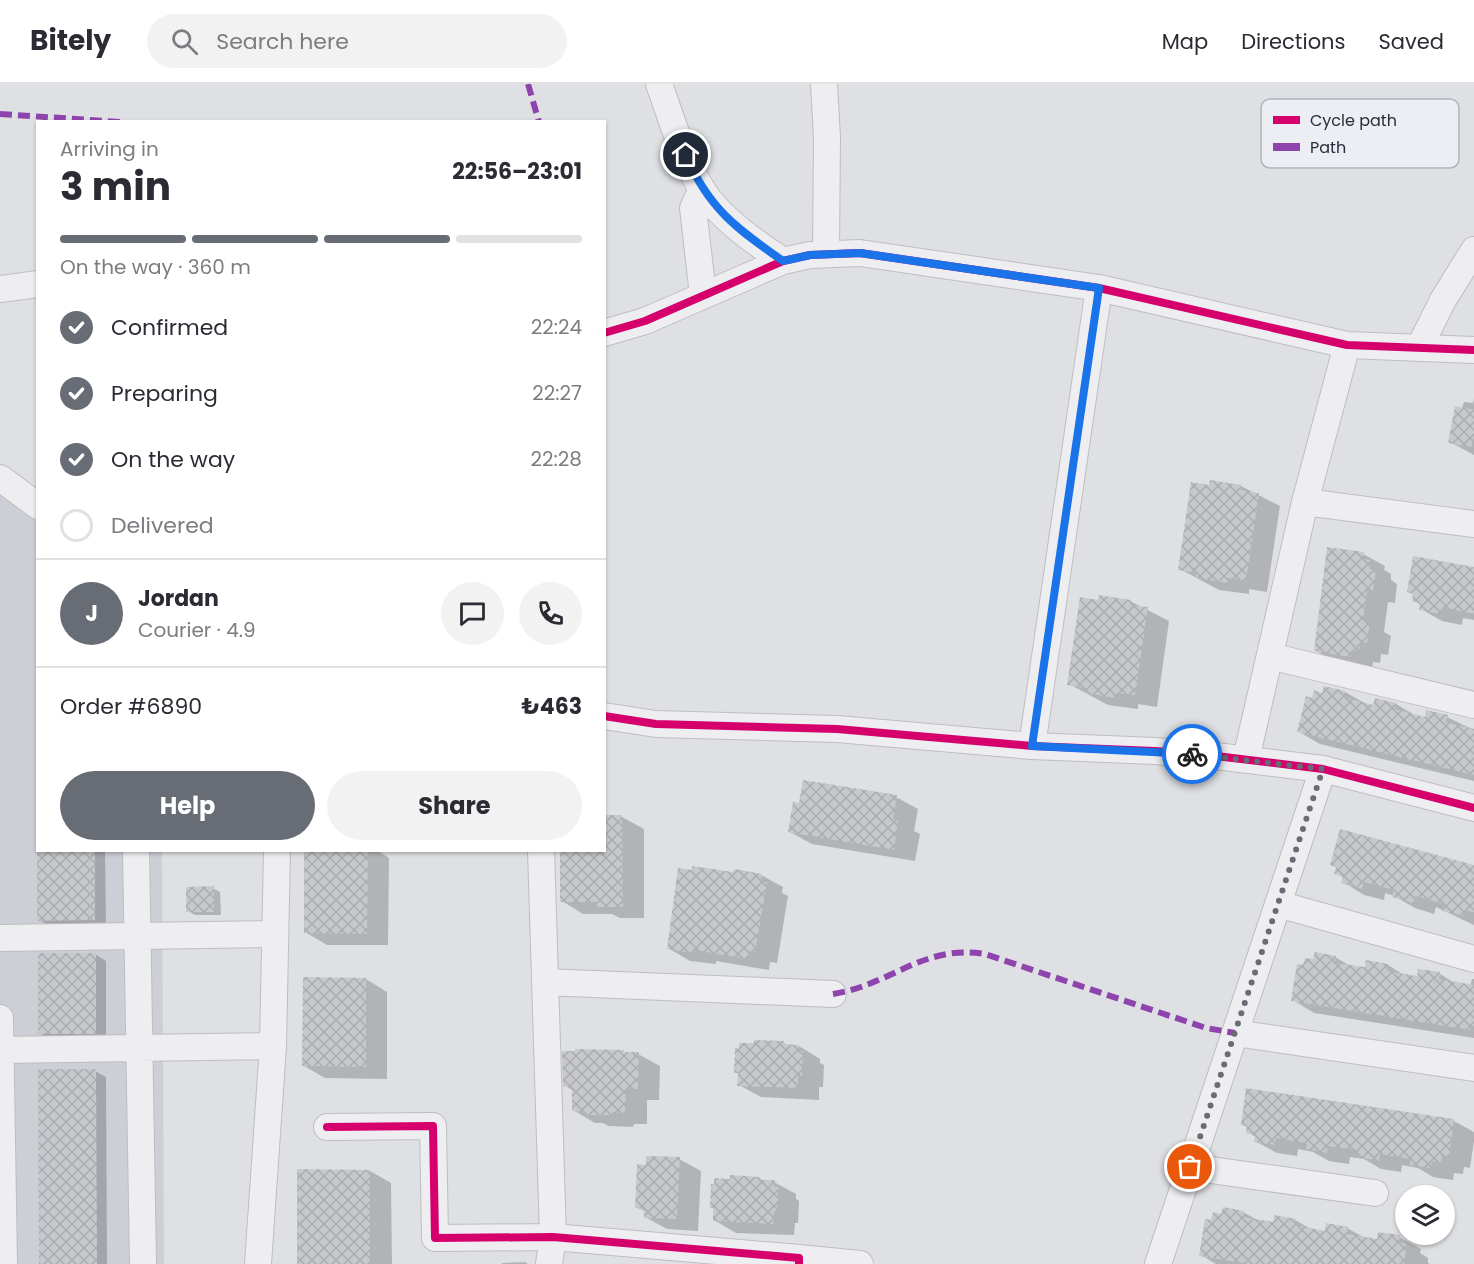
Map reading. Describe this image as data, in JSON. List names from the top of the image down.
{
  "legend": ["Cycle path", "Path"],
  "page": {
    "header": "Bitely",
    "search": "Search here",
    "nav": ["Map", "Directions", "Saved"],
    "heading": ["3 min", "Arriving in", "22:56–23:01"],
    "panel": [
      "Jordan",
      "Courier · 4.9",
      "Order #6890",
      "₺463"
    ],
    "bar": "On the way · 360 m",
    "list": [
      ["Confirmed", "22:24"],
      ["Preparing", "22:27"],
      ["On the way", "22:28"],
      "Delivered"
    ],
    "round": "J",
    "buttons": ["Help", "Share"]
  }
}
